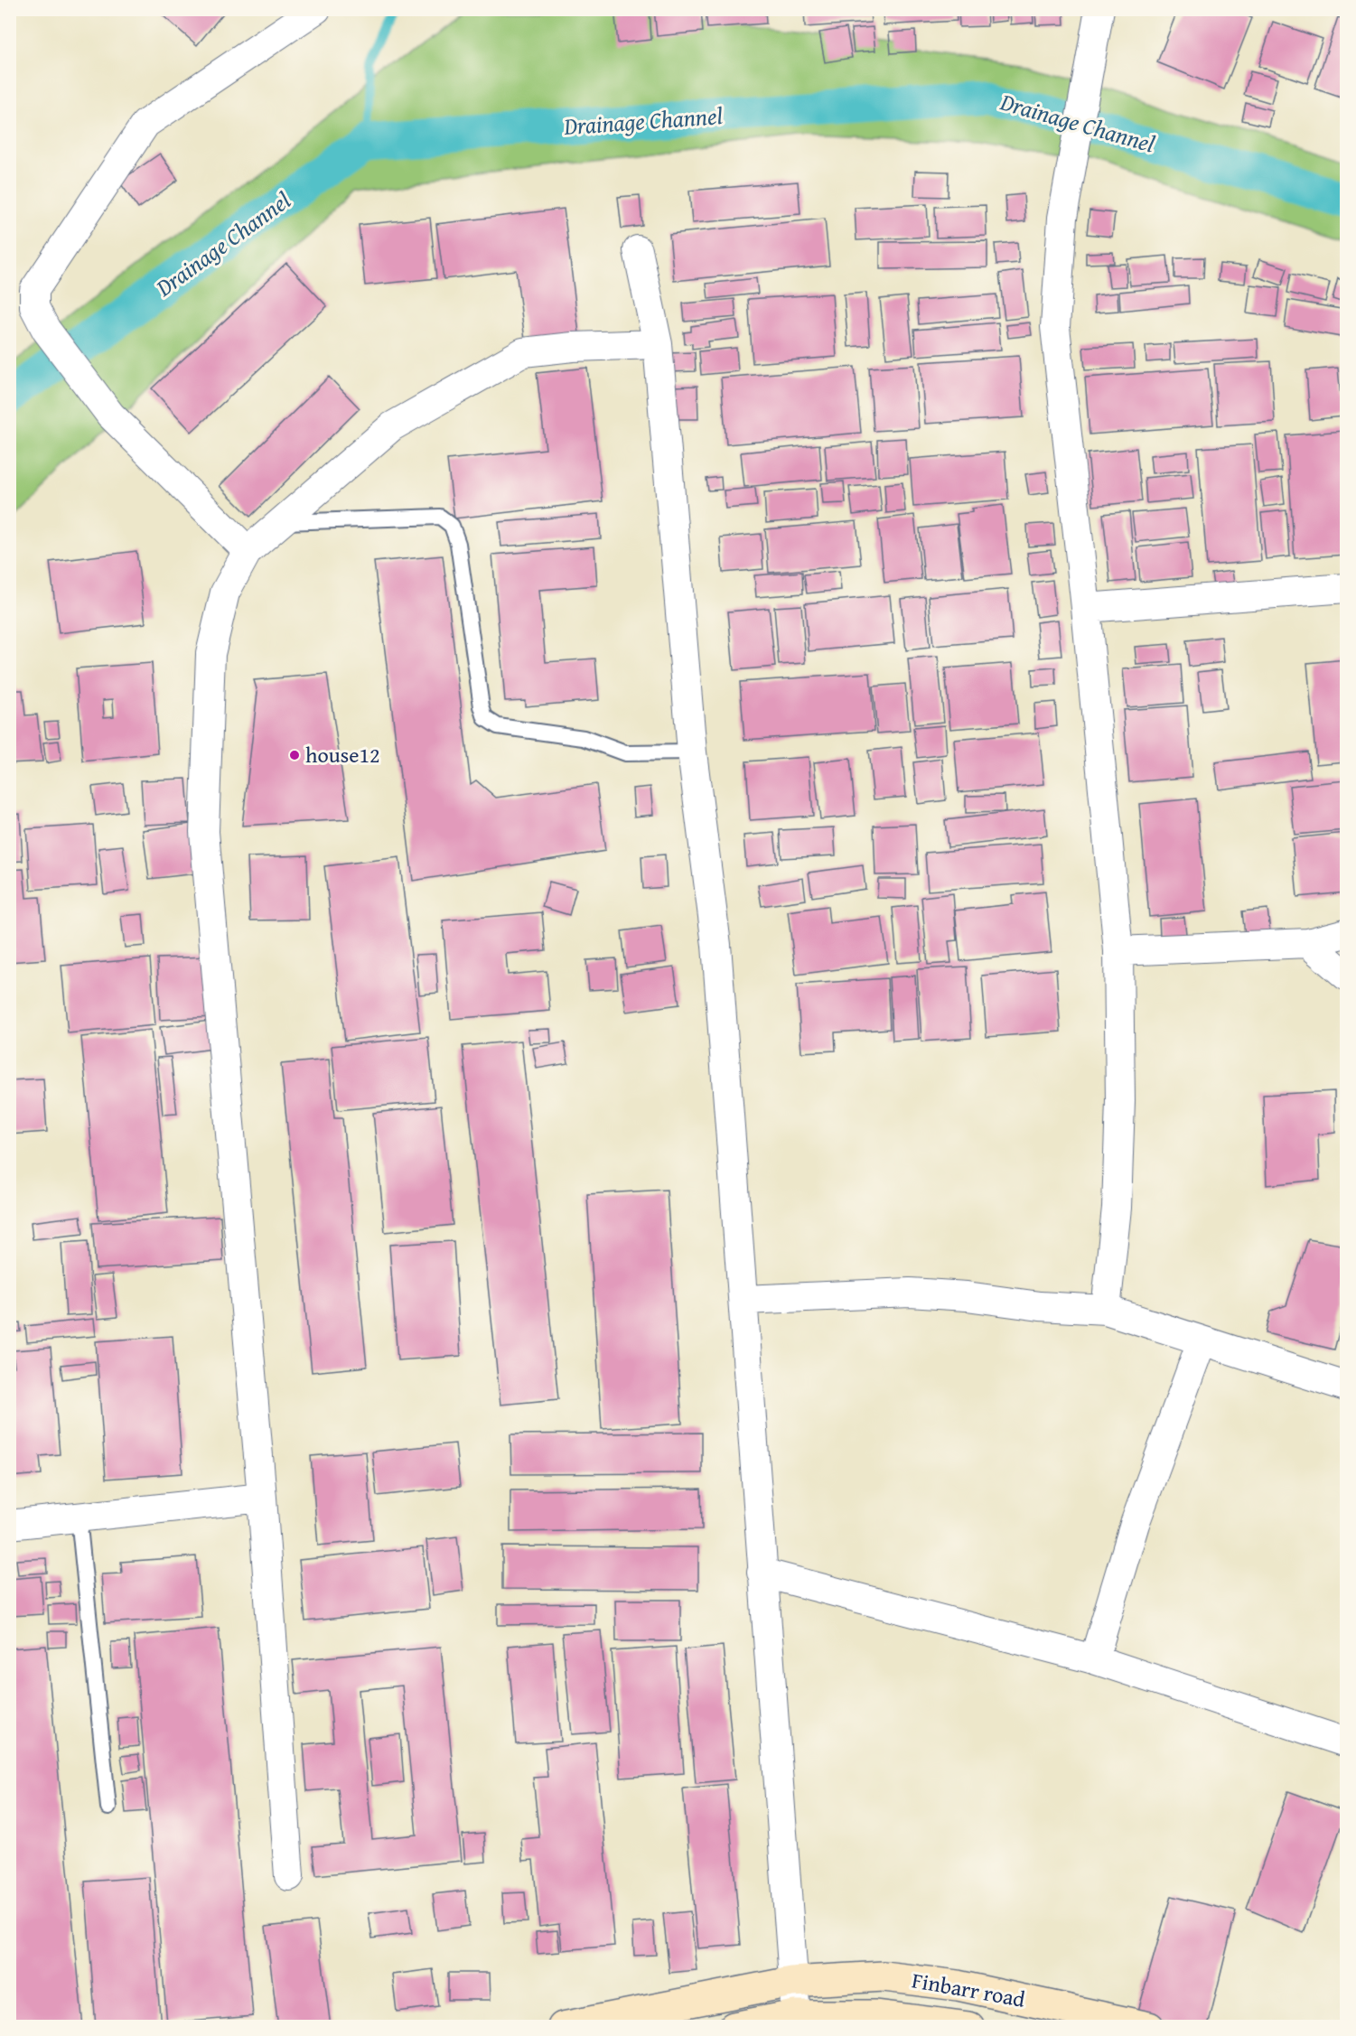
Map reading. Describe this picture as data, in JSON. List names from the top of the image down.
{
  "streets": {
    "main road": ["Finbarr road"]
  },
  "water": ["Drainage Channel"],
  "places": ["house12"]
}
